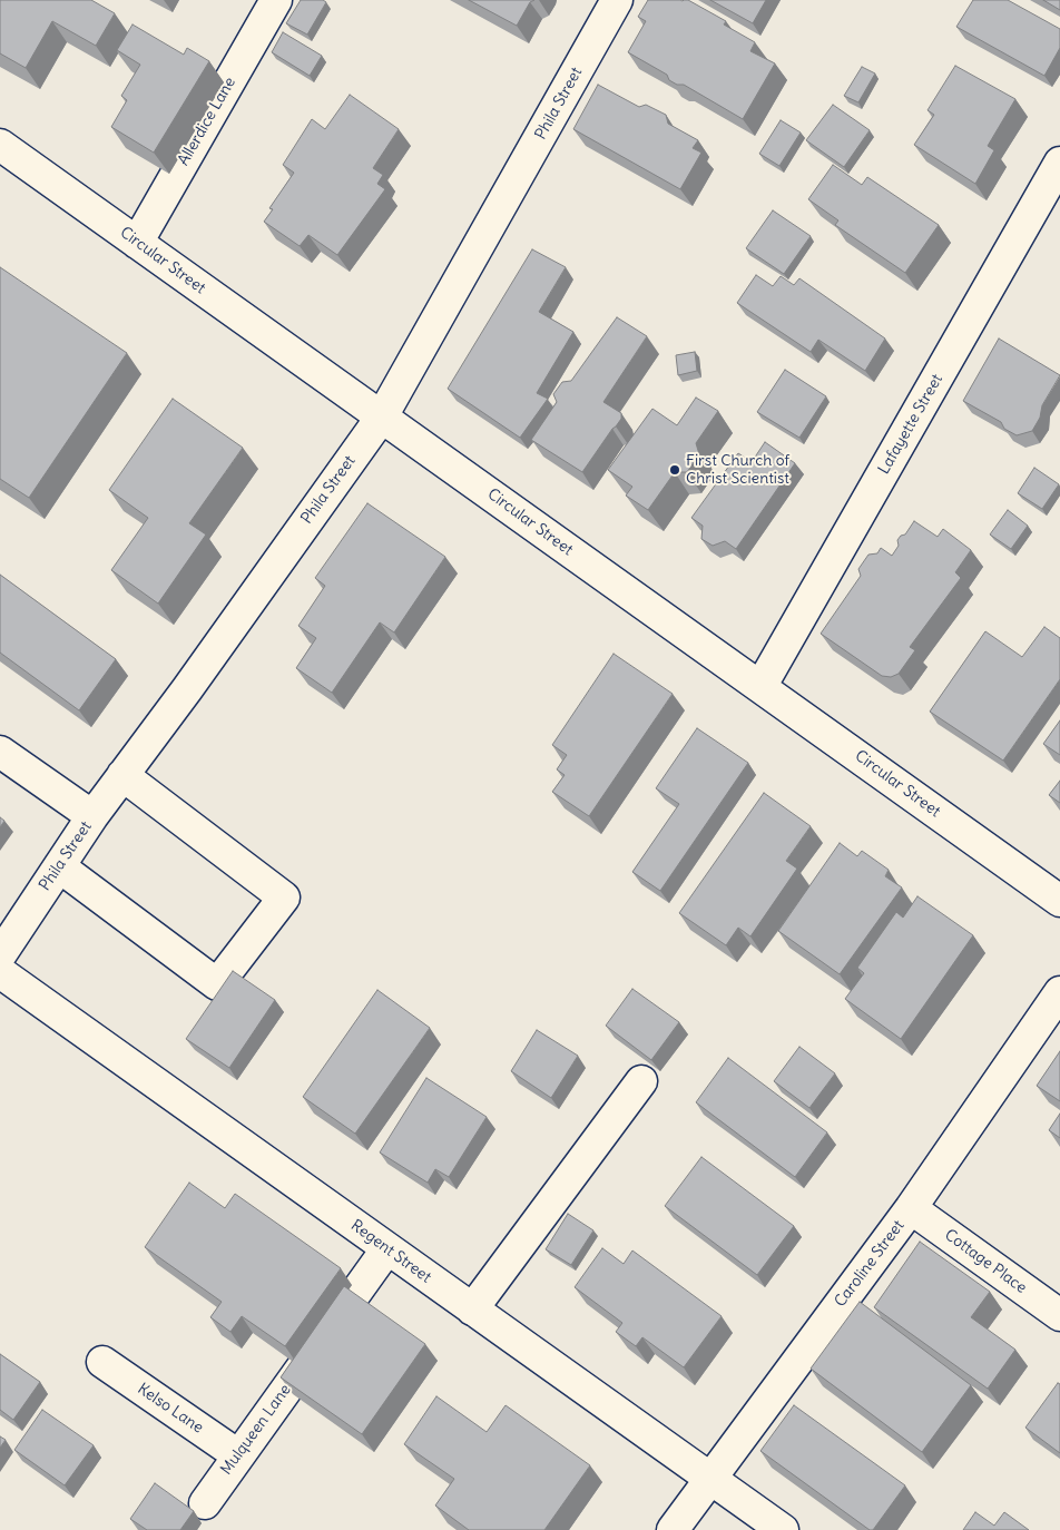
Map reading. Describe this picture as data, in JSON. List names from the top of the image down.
{
  "streets": {
    "street": [
      "Phila Street",
      "Allerdice Lane",
      "Circular Street",
      "Lafayette Street",
      "Regent Street",
      "Cottage Place",
      "Caroline Street",
      "Kelso Lane",
      "Mulqueen Lane"
    ]
  },
  "crossings": [
    ["Phila Street", "Circular Street"],
    ["Allerdice Lane", "Circular Street"],
    ["Circular Street", "Lafayette Street"],
    ["Regent Street", "Caroline Street"],
    ["Regent Street", "Mulqueen Lane"],
    ["Cottage Place", "Caroline Street"],
    ["Kelso Lane", "Mulqueen Lane"]
  ],
  "places": ["First Church of Christ Scientist"]
}
